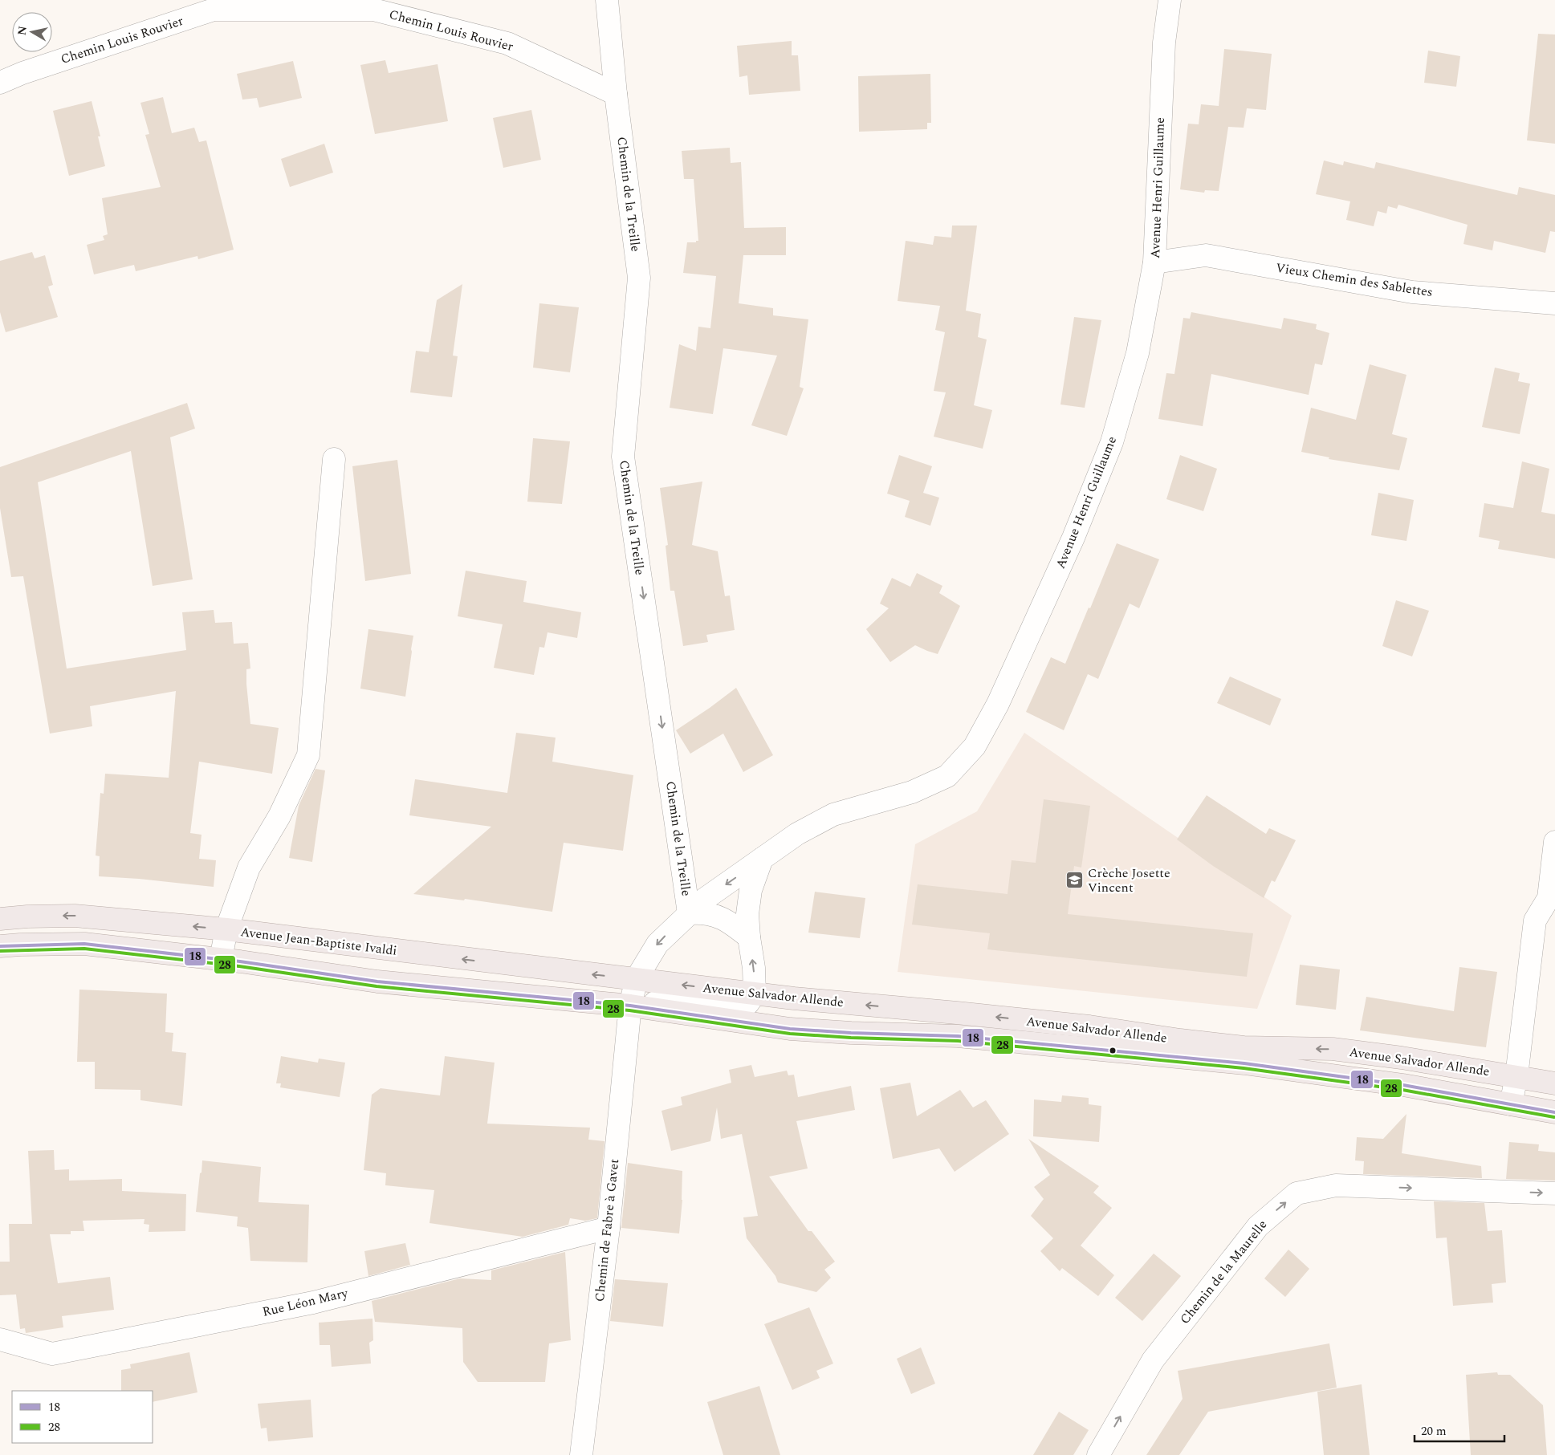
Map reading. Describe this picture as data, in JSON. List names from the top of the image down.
{
  "streets": {
    "main road": ["Avenue Jean-Baptiste Ivaldi", "Avenue Salvador Allende"],
    "street": [
      "Chemin Louis Rouvier",
      "Avenue Henri Guillaume",
      "Chemin de la Treille",
      "Vieux Chemin des Sablettes",
      "Chemin de Fabre à Gavet",
      "Chemin de la Maurelle",
      "Rue Léon Mary"
    ]
  },
  "crossings": [
    ["Chemin Louis Rouvier", "Chemin de la Treille"],
    ["Avenue Henri Guillaume", "Chemin de la Treille"],
    ["Avenue Henri Guillaume", "Vieux Chemin des Sablettes"],
    ["Avenue Henri Guillaume", "Avenue Jean-Baptiste Ivaldi"],
    ["Avenue Henri Guillaume", "Avenue Salvador Allende"],
    ["Avenue Henri Guillaume", "Chemin de Fabre à Gavet"],
    ["Avenue Jean-Baptiste Ivaldi", "Avenue Salvador Allende"],
    ["Avenue Salvador Allende", "Chemin de Fabre à Gavet"],
    ["Chemin de Fabre à Gavet", "Rue Léon Mary"]
  ],
  "one_way": ["Chemin de la Treille", "Chemin de la Maurelle"],
  "places": {
    "school or university": ["Crèche Josette Vincent"]
  },
  "lines": ["transit line 18", "transit line 28"],
  "legend": ["18", "28"],
  "scale_bar": "20 m",
  "north": "left"
}
